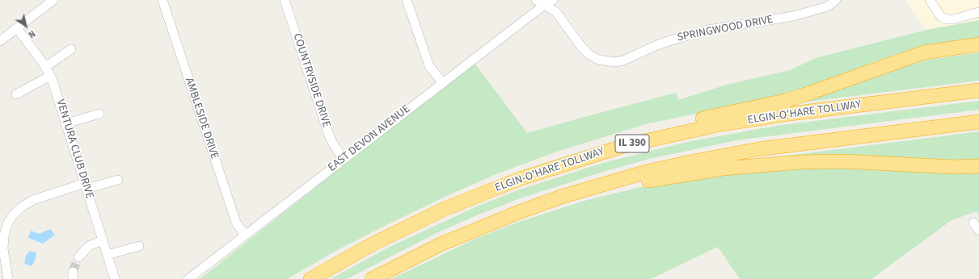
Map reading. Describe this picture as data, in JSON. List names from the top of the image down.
{
  "streets": {
    "highway": ["ELGIN-O'HARE TOLLWAY", "IL 390"],
    "street": [
      "SPRINGWOOD DRIVE",
      "COUNTRYSIDE DRIVE",
      "AMBLESIDE DRIVE",
      "EAST DEVON AVENUE",
      "VENTURA CLUB DRIVE"
    ]
  },
  "crossings": [
    ["SPRINGWOOD DRIVE", "EAST DEVON AVENUE"],
    ["COUNTRYSIDE DRIVE", "EAST DEVON AVENUE"],
    ["AMBLESIDE DRIVE", "EAST DEVON AVENUE"]
  ],
  "north": "bottom right"
}
